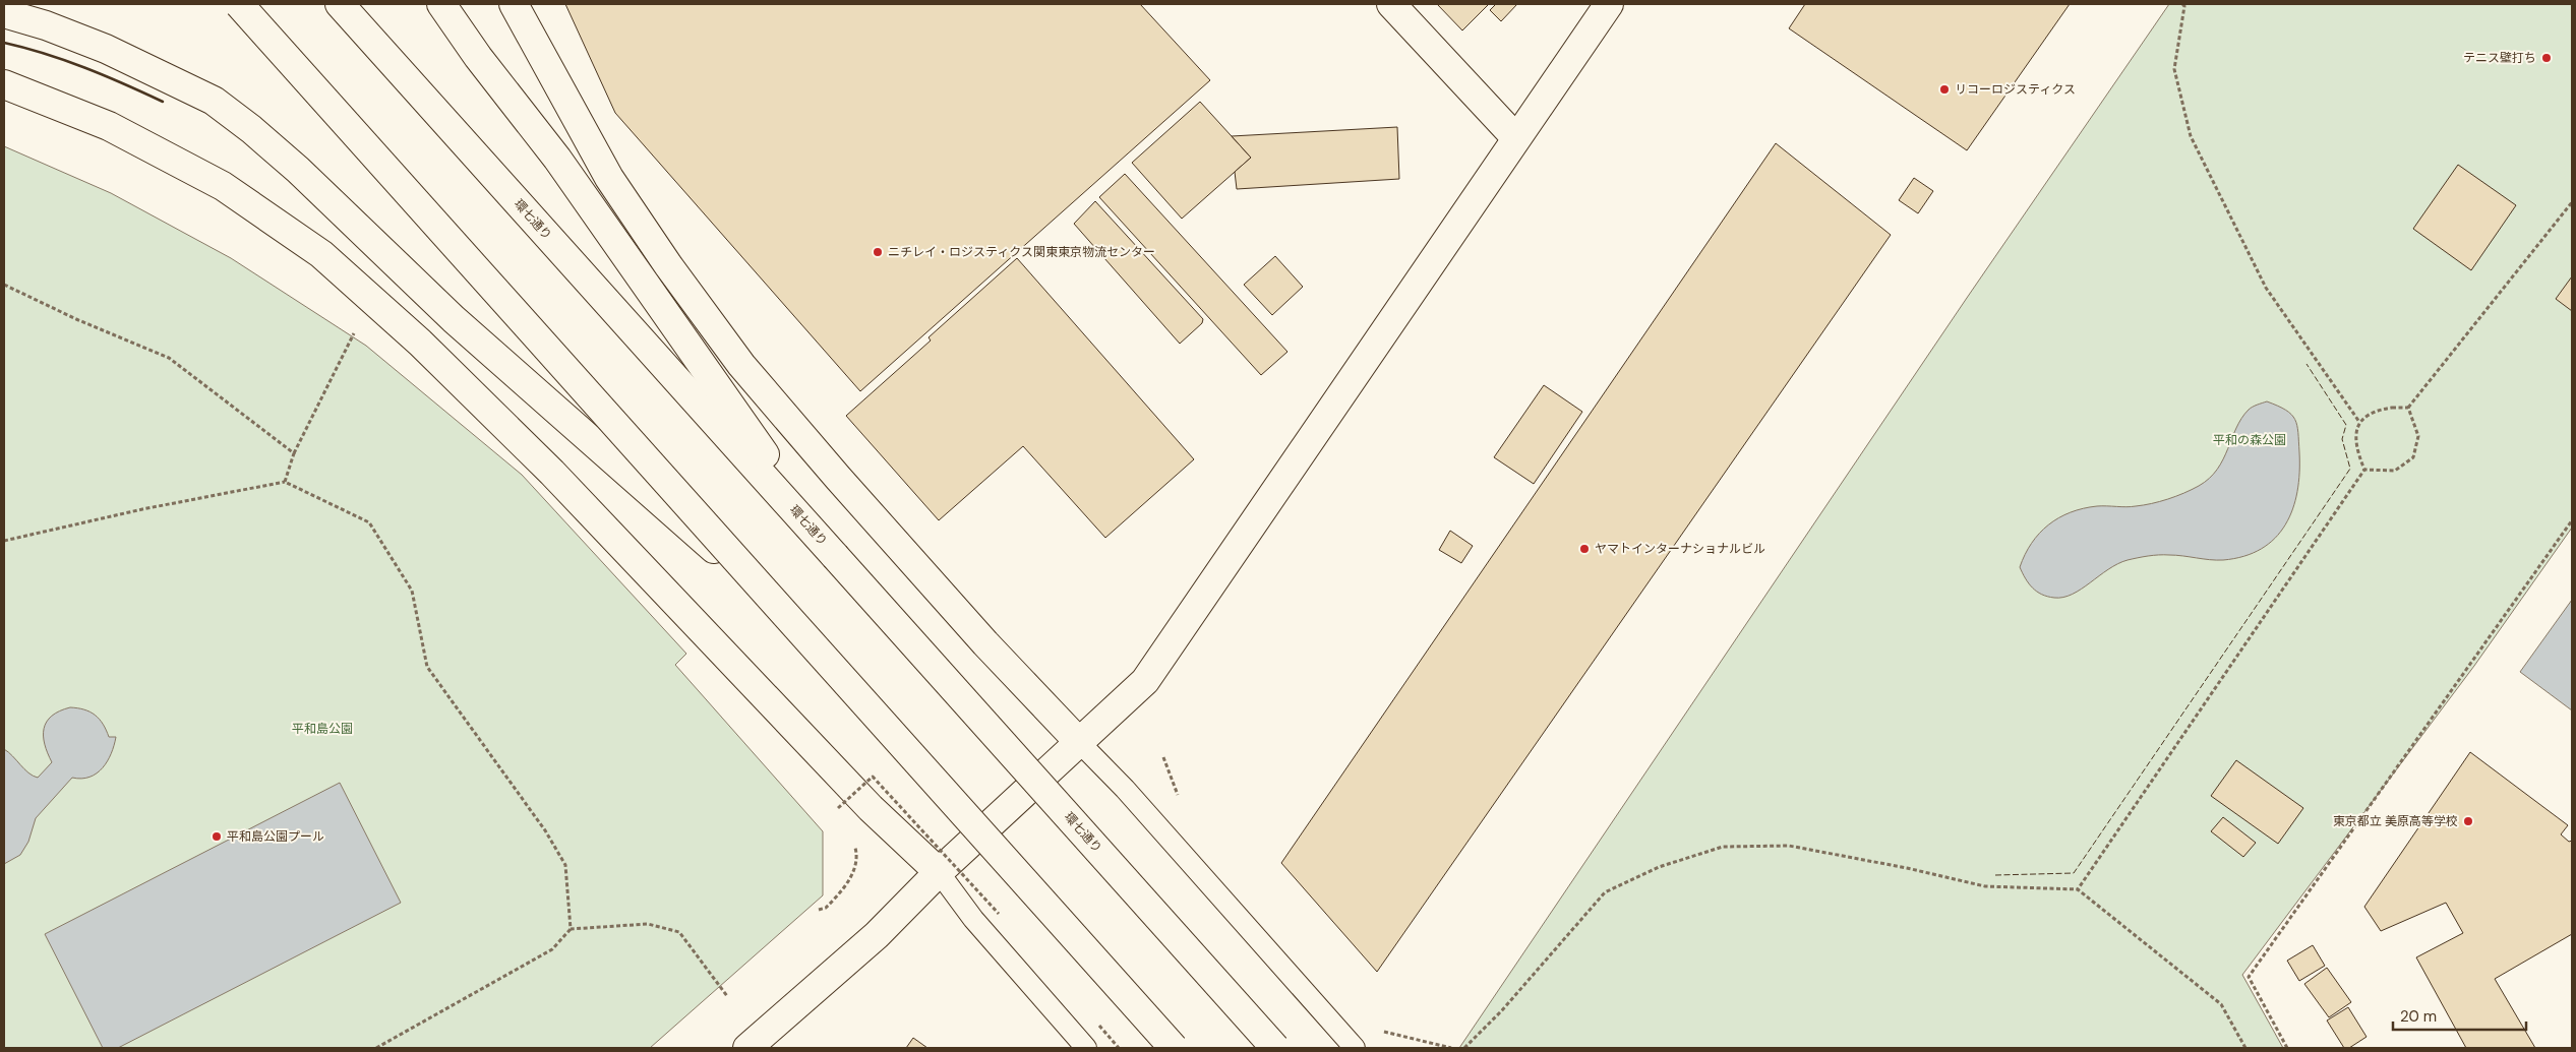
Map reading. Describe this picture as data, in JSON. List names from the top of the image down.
{
  "streets": {
    "main road": ["環七通り"]
  },
  "parks": ["平和の森公園", "平和島公園"],
  "places": [
    "テニス壁打ち",
    "リコーロジスティクス",
    "ニチレイ・ロジスティクス関東東京物流センター",
    "ヤマトインターナショナルビル",
    "東京都立 美原高等学校",
    "平和島公園プール"
  ],
  "scale_bar": "20 m"
}
